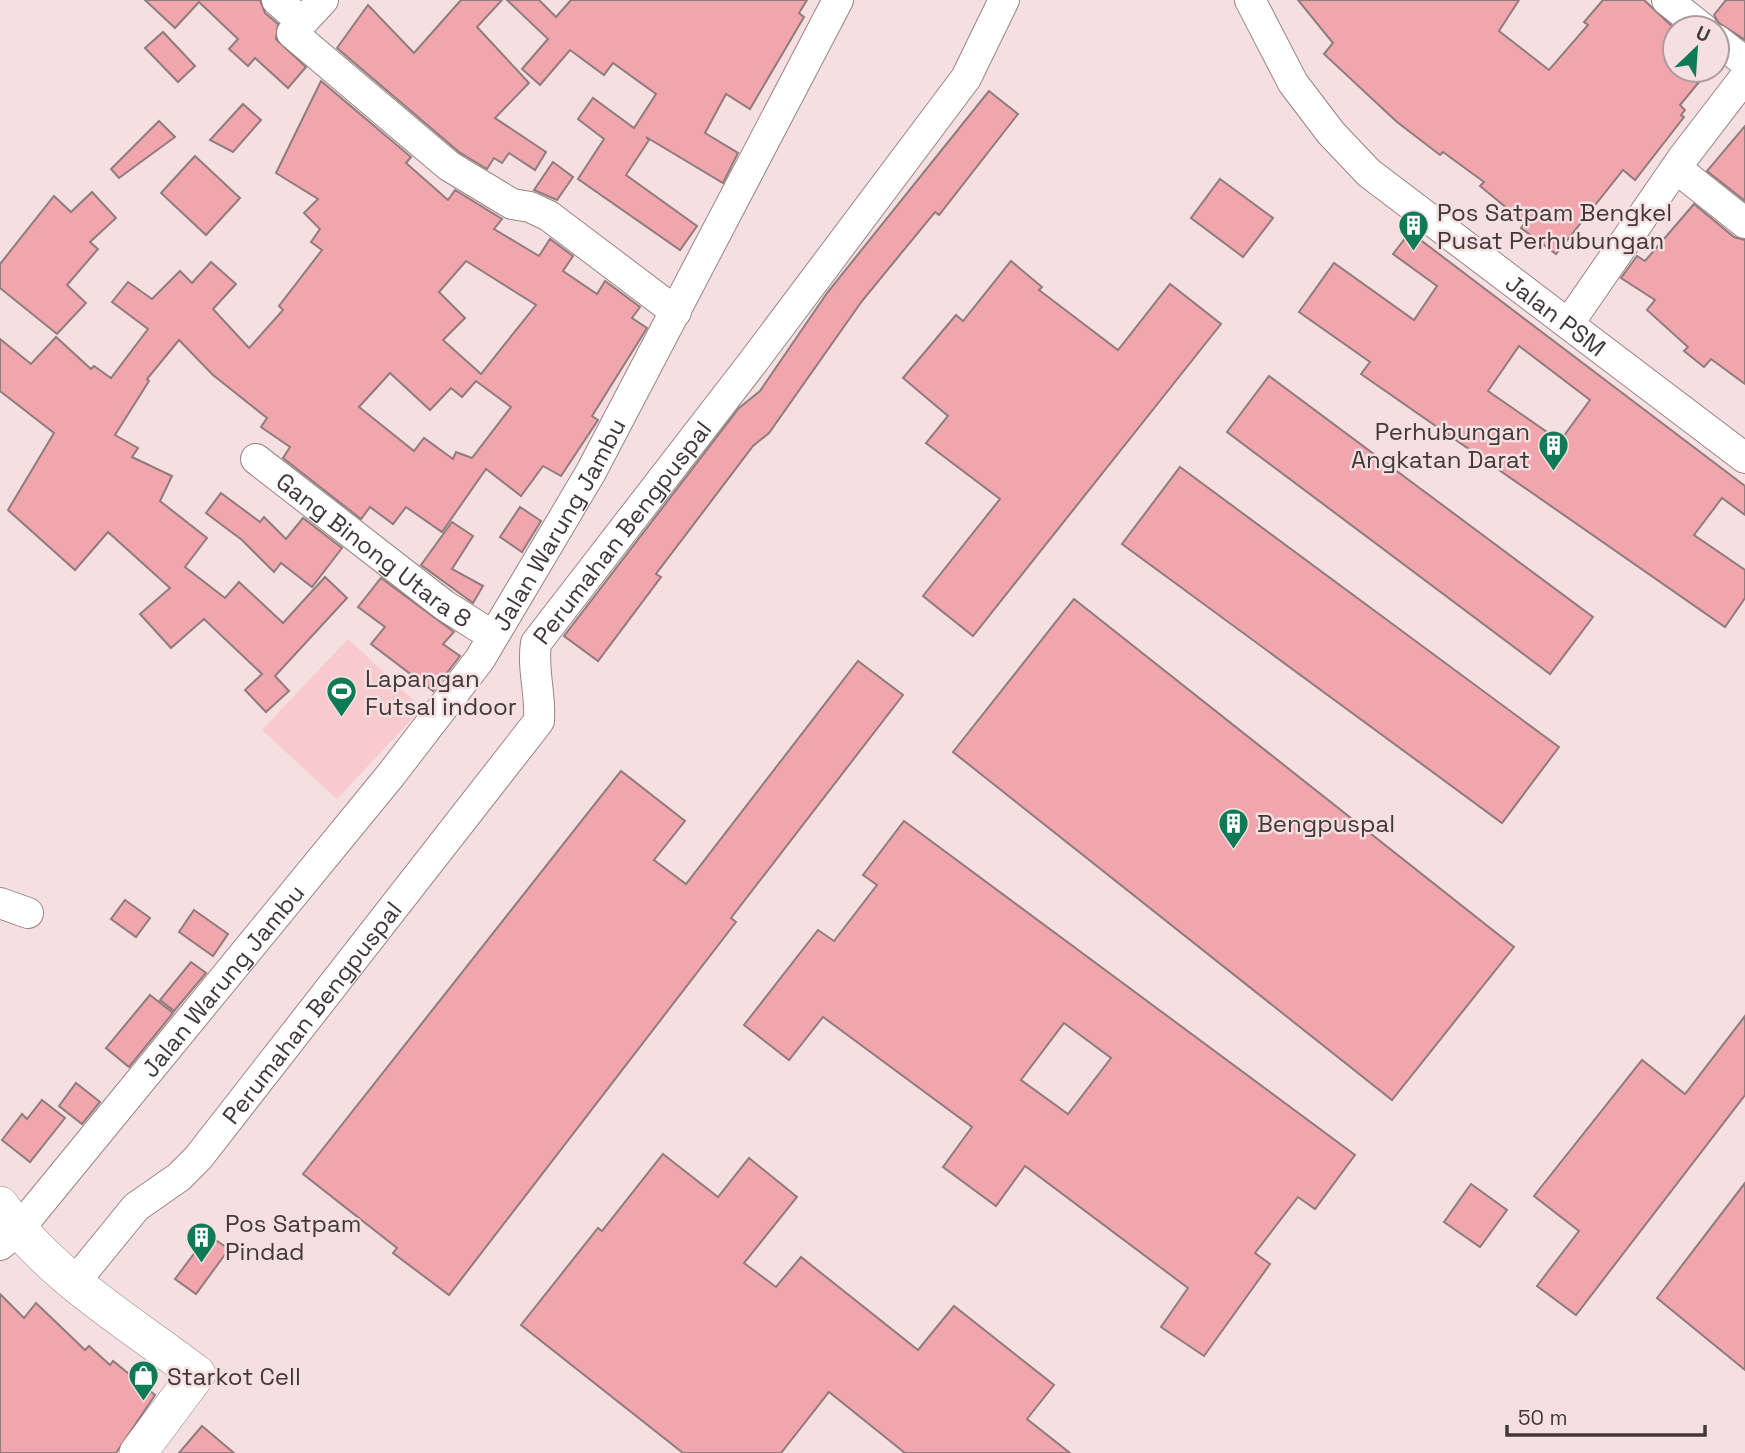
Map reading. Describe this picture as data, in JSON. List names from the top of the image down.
{
  "streets": {
    "street": [
      "Jalan PSM",
      "Jalan Warung Jambu",
      "Perumahan Bengpuspal",
      "Gang Binong Utara 8"
    ]
  },
  "crossings": [
    ["Jalan Warung Jambu", "Gang Binong Utara 8"]
  ],
  "places": {
    "building": [
      "Pos Satpam Bengkel Pusat Perhubungan",
      "Perhubungan Angkatan Darat",
      "Bengpuspal",
      "Pos Satpam Pindad"
    ],
    "sports": ["Lapangan Futsal indoor"],
    "shop": ["Starkot Cell"]
  },
  "scale_bar": "50 m",
  "north": "top right"
}
